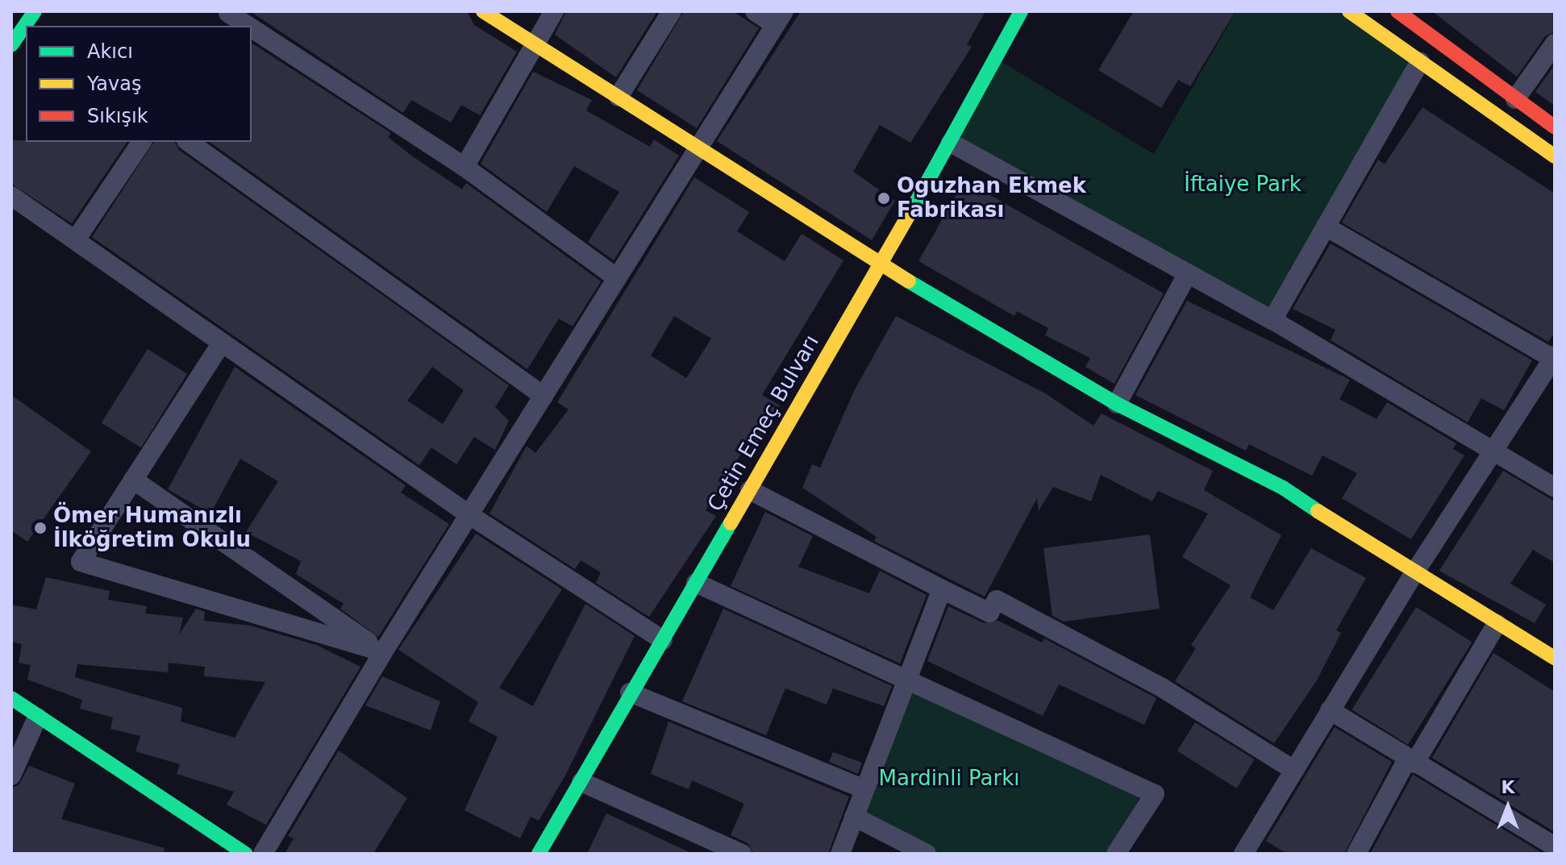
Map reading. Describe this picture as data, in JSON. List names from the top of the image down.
{
  "streets": {
    "street": ["Çetin Emeç Bulvarı"]
  },
  "parks": ["İftaiye Park", "Mardinli Parkı"],
  "places": ["Oguzhan Ekmek Fabrikası", "Ömer Humanızlı İlköğretim Okulu"],
  "legend": ["Akıcı", "Yavaş", "Sıkışık"],
  "north": "top"
}
